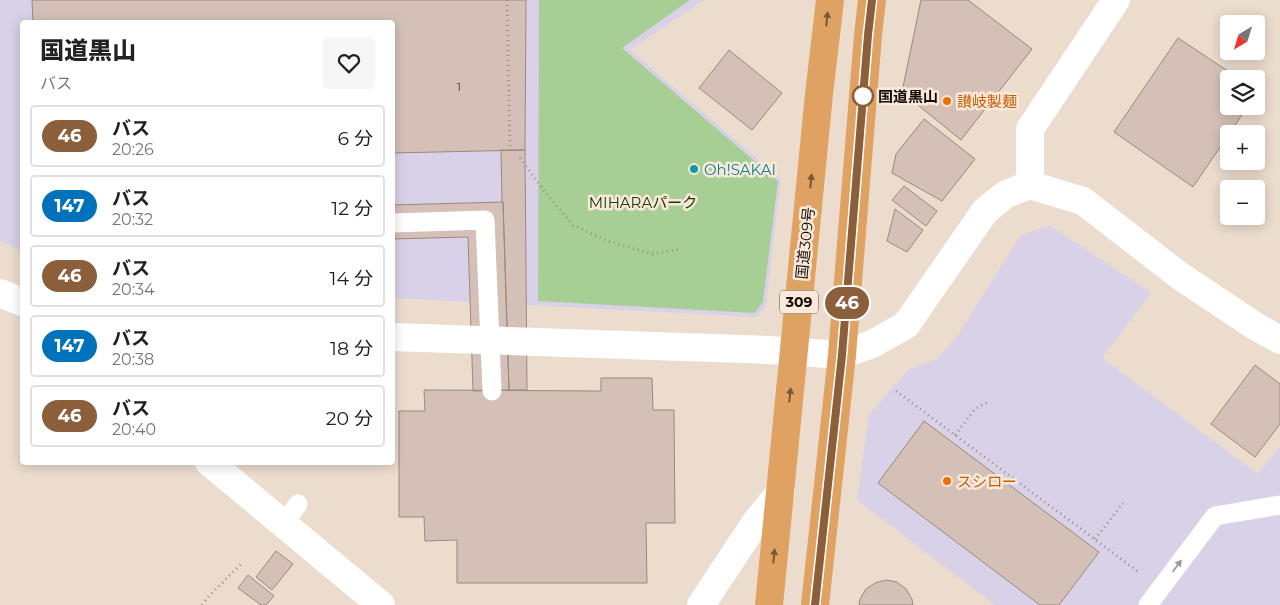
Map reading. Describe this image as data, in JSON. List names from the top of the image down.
{
  "streets": {
    "highway": ["国道309号", "309"]
  },
  "parks": ["MIHARAパーク"],
  "places": [
    "国道黒山",
    "讃岐製麺",
    "Oh!SAKAI",
    "スシロー"
  ],
  "lines": ["bus line 46"],
  "house_numbers": ["1"],
  "north": "bottom left",
  "page": {
    "on_map": "46",
    "map_buttons": ["+", "−"],
    "heading": ["国道黒山", "バス"],
    "list": [
      {
        "mark": "46",
        "name": "バス",
        "note": "20:26",
        "value": "6 分"
      },
      {
        "mark": "147",
        "name": "バス",
        "note": "20:32",
        "value": "12 分"
      },
      {
        "mark": "46",
        "name": "バス",
        "note": "20:34",
        "value": "14 分"
      },
      {
        "mark": "147",
        "name": "バス",
        "note": "20:38",
        "value": "18 分"
      },
      {
        "mark": "46",
        "name": "バス",
        "note": "20:40",
        "value": "20 分"
      }
    ]
  }
}
